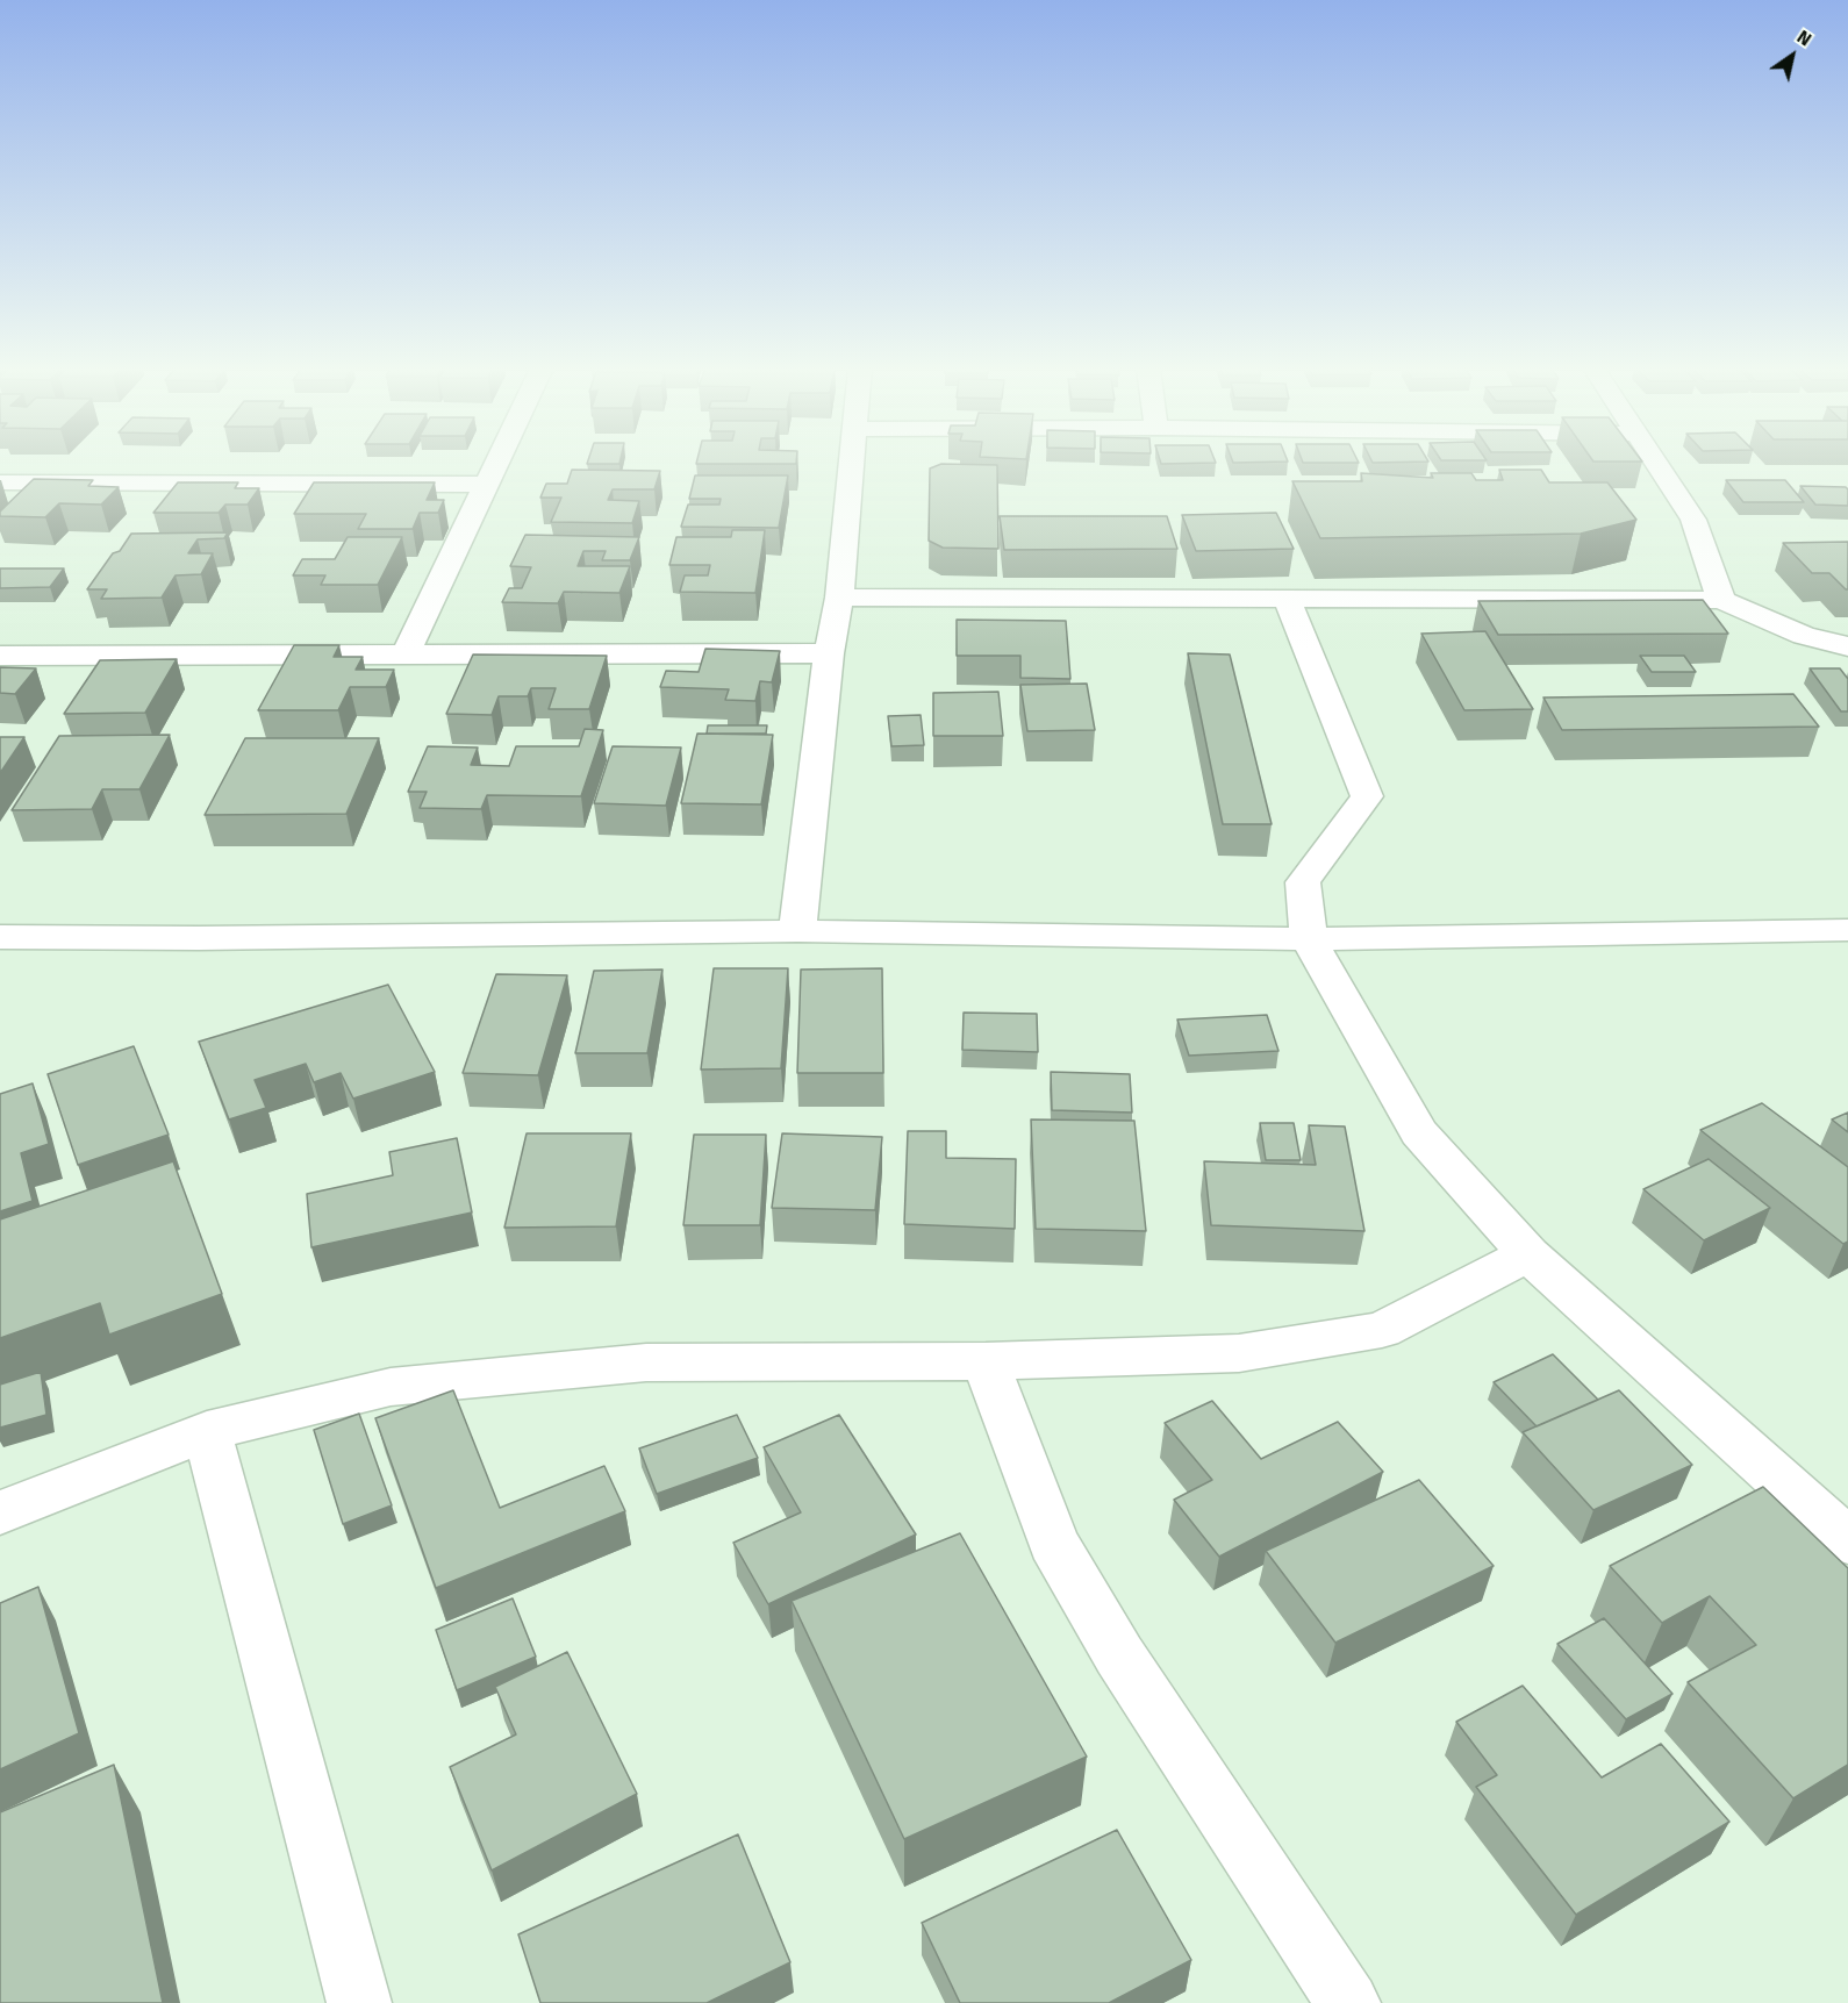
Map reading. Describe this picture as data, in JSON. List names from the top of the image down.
{
  "north": "top right"
}
